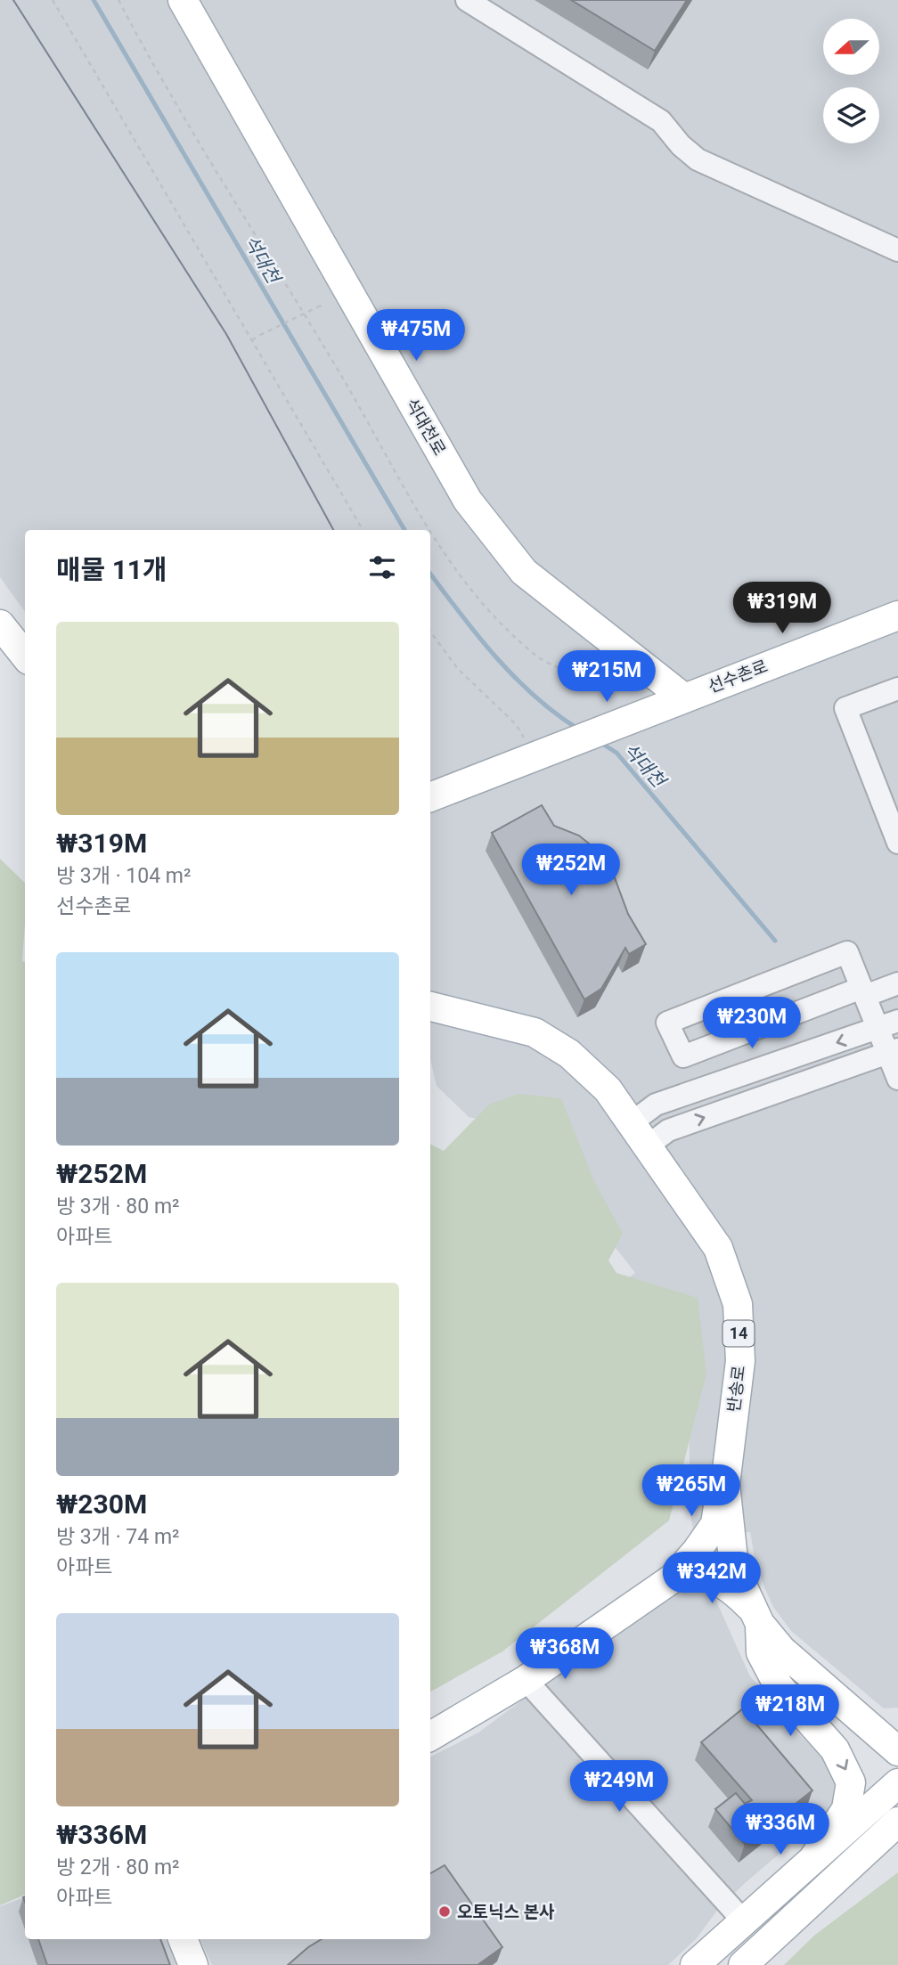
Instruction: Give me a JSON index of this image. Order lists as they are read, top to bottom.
{
  "streets": {
    "main road": [
      "석대천로",
      "선수촌로",
      "14",
      "반송로"
    ]
  },
  "crossings": [
    ["석대천로", "선수촌로"]
  ],
  "water": ["석대천"],
  "places": ["오토닉스 본사"],
  "north": "left",
  "page": {
    "price": [
      "₩475M",
      "₩319M",
      "₩215M",
      "₩252M",
      "₩230M",
      "₩265M",
      "₩342M",
      "₩368M",
      "₩218M",
      "₩249M",
      "₩336M"
    ],
    "heading": "매물 11개",
    "list": [
      {
        "name": "₩319M",
        "note": "방 3개 · 104 m² · 선수촌로"
      },
      {
        "name": "₩252M",
        "note": "방 3개 · 80 m² · 아파트"
      },
      {
        "name": "₩230M",
        "note": "방 3개 · 74 m² · 아파트"
      },
      {
        "name": "₩336M",
        "note": "방 2개 · 80 m² · 아파트"
      }
    ]
  }
}
